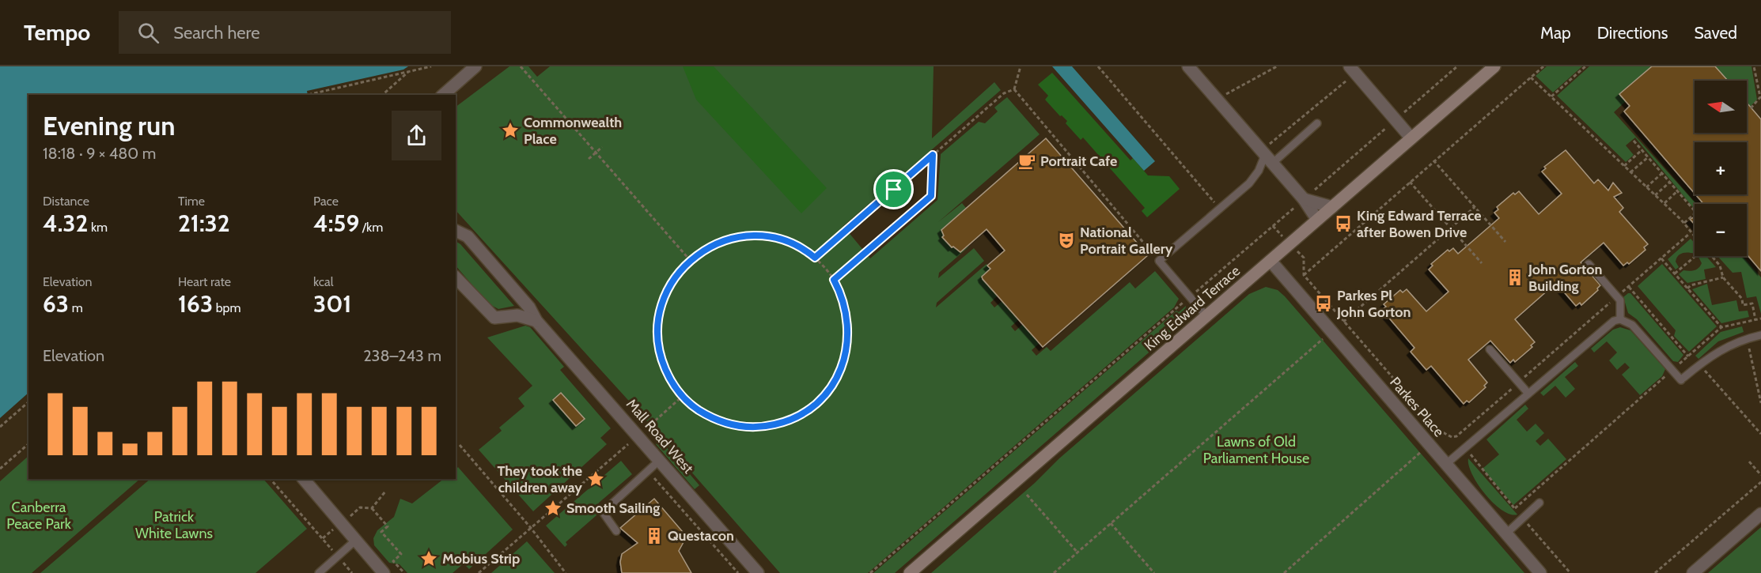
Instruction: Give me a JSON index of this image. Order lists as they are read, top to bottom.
{
  "streets": {
    "main road": ["King Edward Terrace"],
    "street": ["Parkes Place", "Mall Road West"]
  },
  "crossings": [
    ["King Edward Terrace", "Parkes Place"]
  ],
  "parks": ["Lawns of Old Parliament House", "Canberra Peace Park", "Patrick White Lawns"],
  "places": {
    "place": [
      "Commonwealth Place",
      "They took the children away",
      "Smooth Sailing",
      "Mobius Strip"
    ],
    "cafe": ["Portrait Cafe"],
    "bus stop": ["King Edward Terrace after Bowen Drive", "Parkes Pl John Gorton"],
    "theatre": ["National Portrait Gallery"],
    "building": ["John Gorton Building", "Questacon"]
  },
  "north": "left",
  "page": {
    "header": "Tempo",
    "search": "Search here",
    "nav": ["Map", "Directions", "Saved"],
    "map_buttons": ["+", "−"],
    "heading": ["Evening run", "18:18 · 9 × 480 m"],
    "stats": [
      ["Distance", "4.32 km"],
      ["Time", "21:32"],
      ["Pace", "4:59 /km"],
      ["Elevation", "63 m"],
      ["Heart rate", "163 bpm"],
      ["kcal", "301"]
    ],
    "chart": ["Elevation", "238–243 m"]
  }
}
